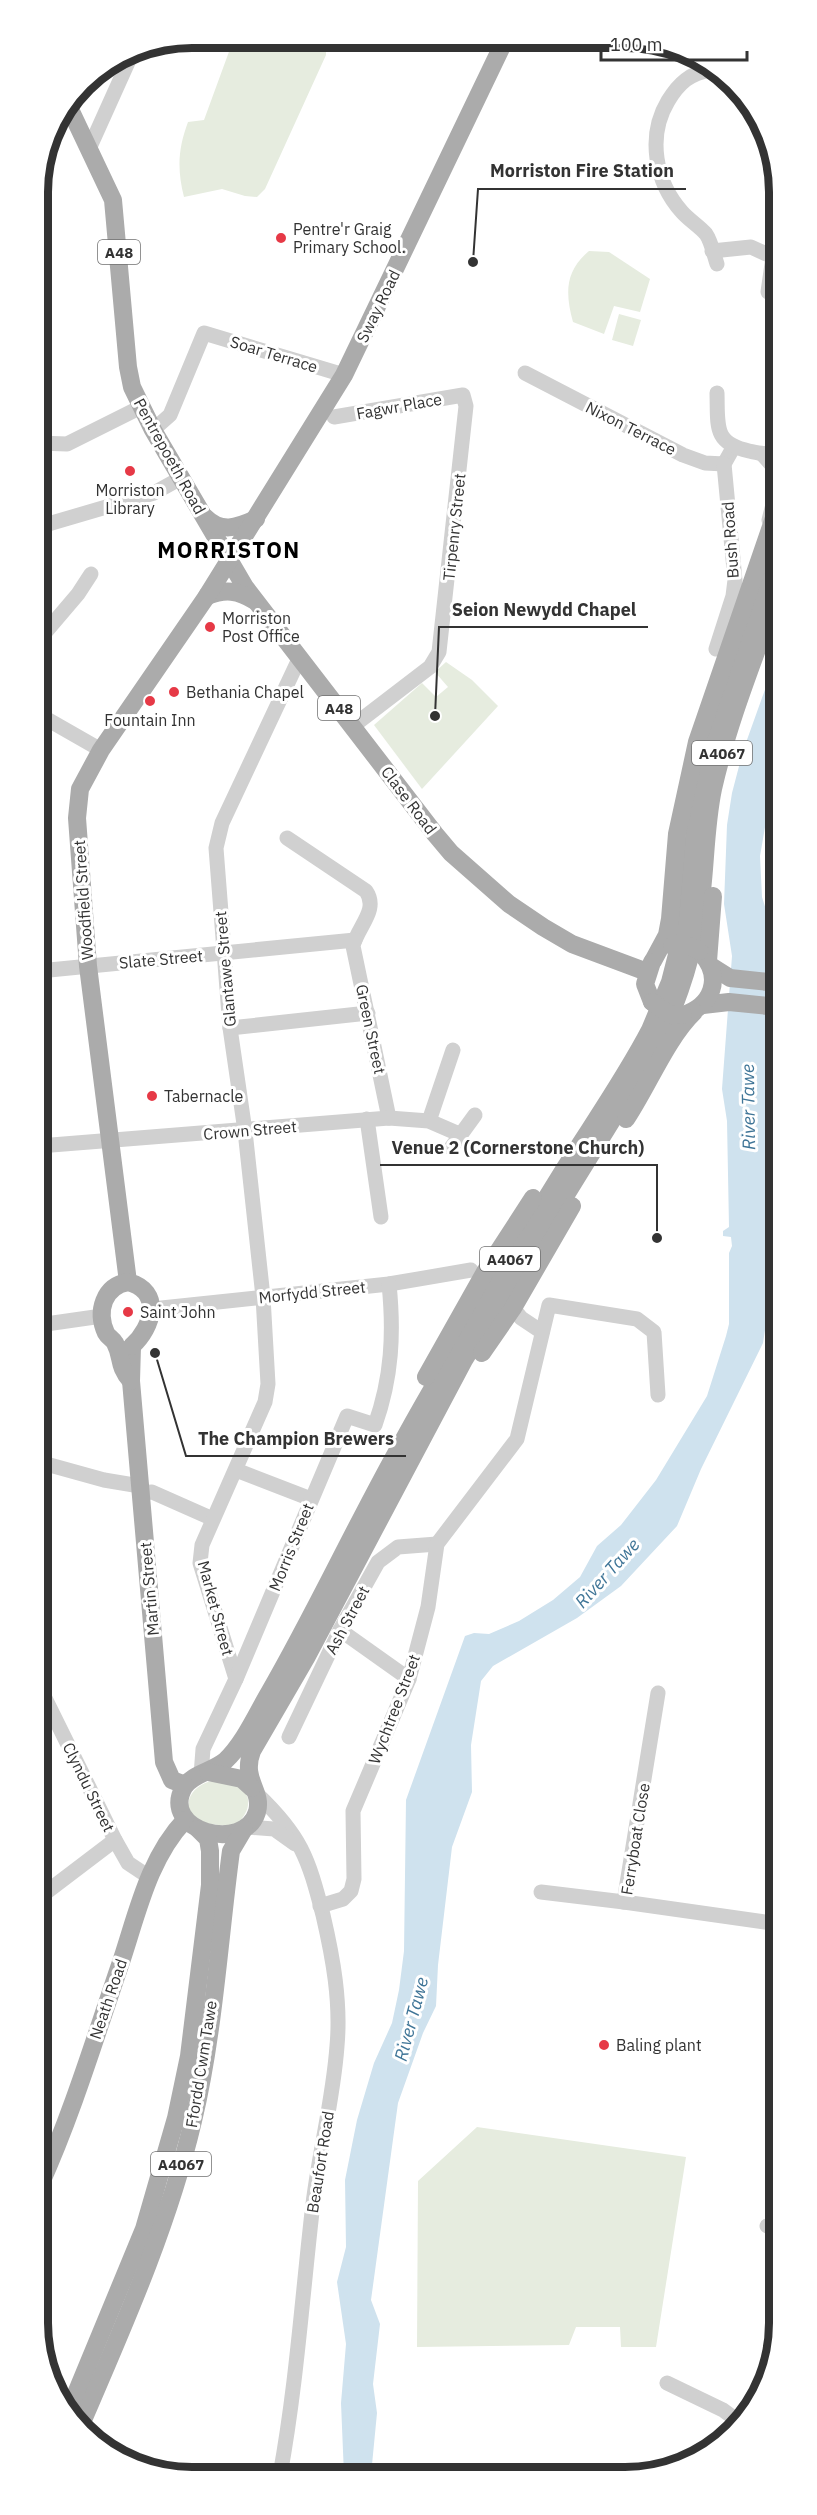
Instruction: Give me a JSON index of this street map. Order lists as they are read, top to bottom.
{
  "streets": {
    "main road": [
      "A48",
      "Sway Road",
      "Pentrepoeth Road",
      "A4067",
      "Clase Road",
      "Woodfield Street",
      "Martin Street",
      "Neath Road",
      "Ffordd Cwm Tawe"
    ],
    "street": [
      "Soar Terrace",
      "Fagwr Place",
      "Nixon Terrace",
      "Tirpenry Street",
      "Bush Road",
      "Slate Street",
      "Glantawe Street",
      "Green Street",
      "Crown Street",
      "Morfydd Street",
      "Morris Street",
      "Market Street",
      "Ash Street",
      "Wychtree Street",
      "Clyndu Street",
      "Ferryboat Close",
      "Beaufort Road"
    ]
  },
  "crossings": [
    ["Sway Road", "Soar Terrace"],
    ["Sway Road", "Pentrepoeth Road"],
    ["Sway Road", "Clase Road"],
    ["Sway Road", "Woodfield Street"],
    ["Soar Terrace", "Pentrepoeth Road"],
    ["Fagwr Place", "Tirpenry Street"],
    ["Nixon Terrace", "Bush Road"],
    ["Pentrepoeth Road", "Clase Road"],
    ["Pentrepoeth Road", "Woodfield Street"],
    ["Tirpenry Street", "Clase Road"],
    ["A4067", "Martin Street"],
    ["A4067", "Neath Road"],
    ["A4067", "Ffordd Cwm Tawe"],
    ["A4067", "Beaufort Road"],
    ["Clase Road", "Woodfield Street"],
    ["Clase Road", "Glantawe Street"],
    ["Woodfield Street", "Slate Street"],
    ["Woodfield Street", "Crown Street"],
    ["Woodfield Street", "Morfydd Street"],
    ["Woodfield Street", "Martin Street"],
    ["Slate Street", "Glantawe Street"],
    ["Slate Street", "Green Street"],
    ["Glantawe Street", "Crown Street"],
    ["Glantawe Street", "Morfydd Street"],
    ["Glantawe Street", "Market Street"],
    ["Green Street", "Crown Street"],
    ["Morfydd Street", "Morris Street"],
    ["Morfydd Street", "Martin Street"],
    ["Morfydd Street", "Market Street"],
    ["Morris Street", "Market Street"],
    ["Martin Street", "Neath Road"],
    ["Martin Street", "Ffordd Cwm Tawe"],
    ["Martin Street", "Beaufort Road"],
    ["Ash Street", "Wychtree Street"],
    ["Wychtree Street", "Beaufort Road"],
    ["Clyndu Street", "Neath Road"],
    ["Neath Road", "Ffordd Cwm Tawe"],
    ["Neath Road", "Beaufort Road"],
    ["Ffordd Cwm Tawe", "Beaufort Road"]
  ],
  "districts": ["MORRISTON"],
  "water": ["River Tawe"],
  "places": [
    "Pentre'r Graig Primary School.",
    "Morriston Fire Station",
    "Morriston Library",
    "Morriston Post Office",
    "Bethania Chapel",
    "Fountain Inn",
    "Seion Newydd Chapel",
    "Tabernacle",
    "Venue 2 (Cornerstone Church)",
    "Saint John",
    "The Champion Brewers",
    "Baling plant"
  ],
  "scale_bar": "100 m"
}
